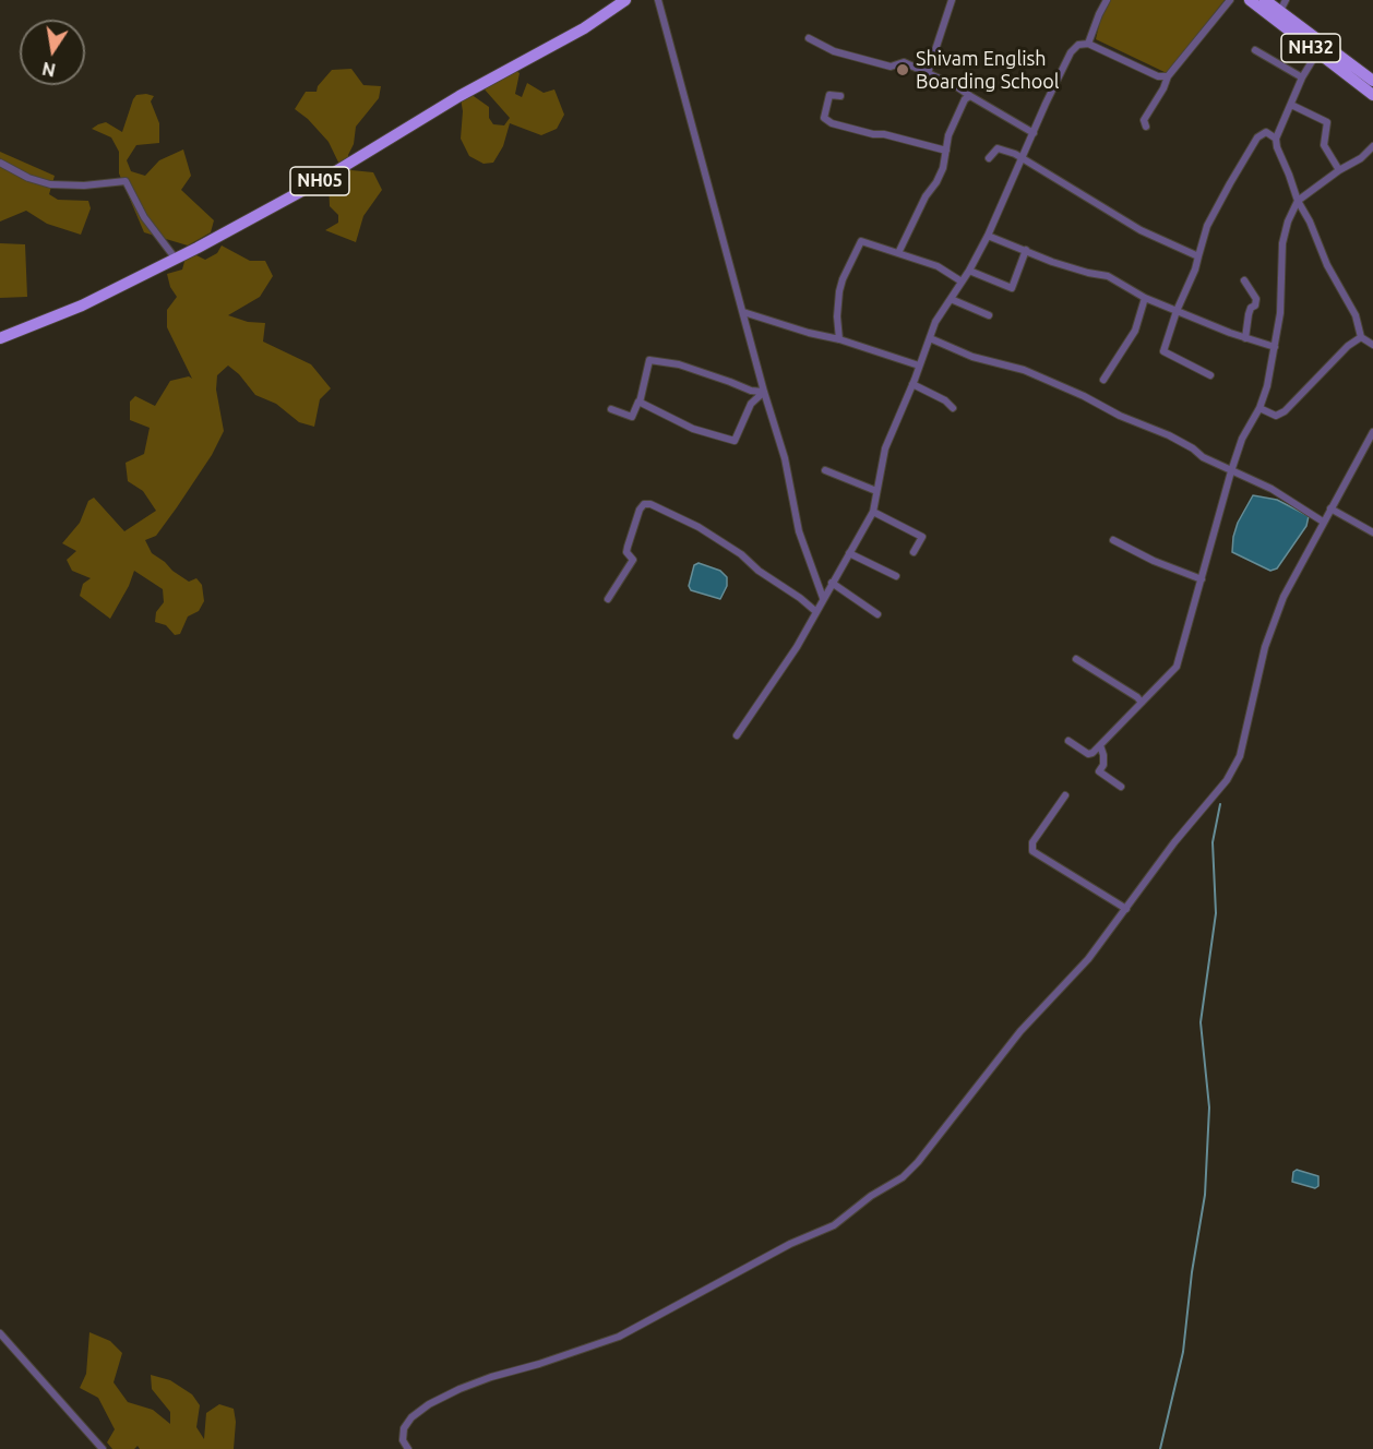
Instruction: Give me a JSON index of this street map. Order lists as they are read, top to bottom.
{
  "streets": {
    "main road": ["NH32", "NH05"]
  },
  "places": ["Shivam English Boarding School"],
  "north": "bottom"
}
